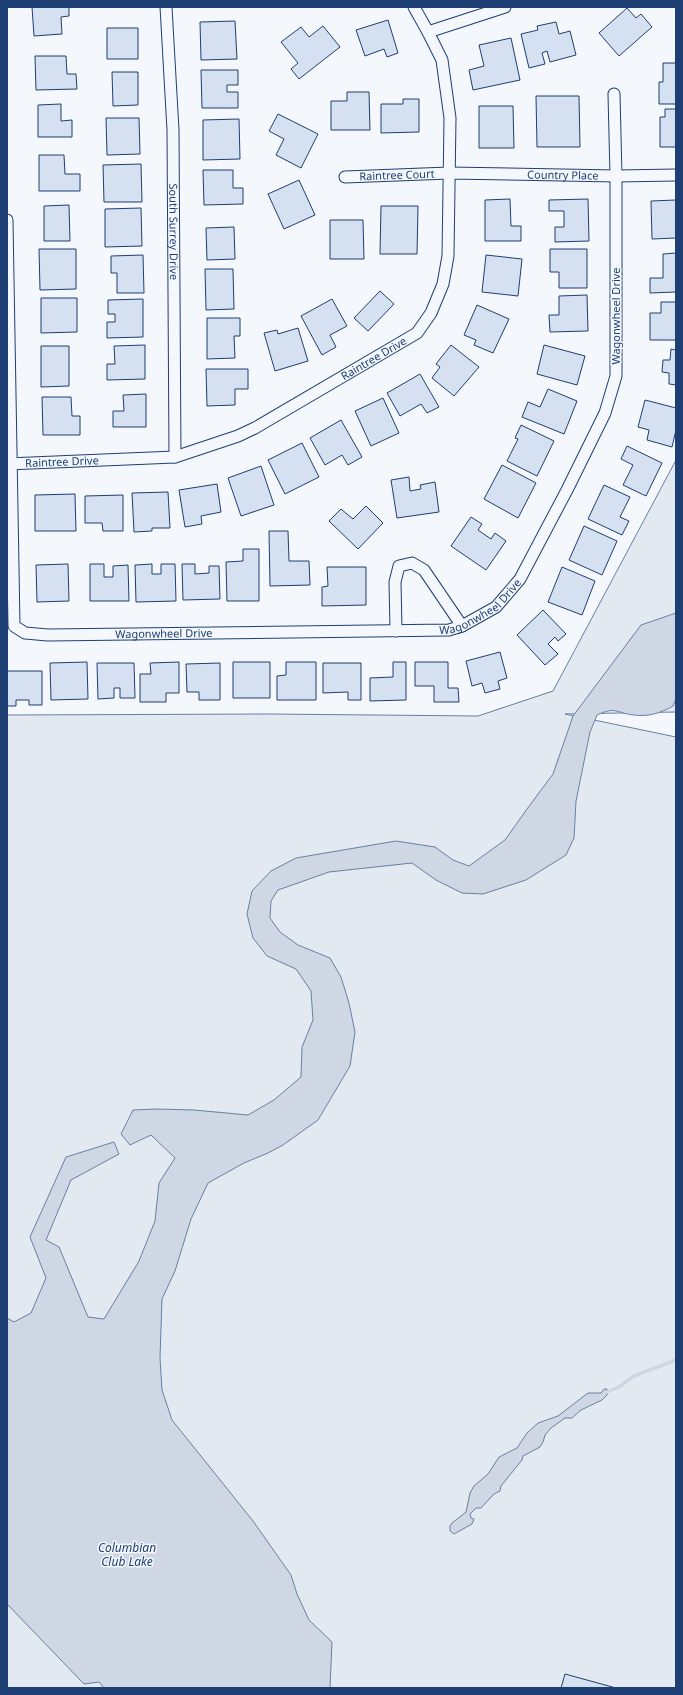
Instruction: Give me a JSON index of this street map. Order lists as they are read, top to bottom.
{
  "streets": {
    "street": [
      "Raintree Court",
      "Country Place",
      "South Surrey Drive",
      "Wagonwheel Drive",
      "Raintree Drive"
    ]
  },
  "crossings": [
    ["Raintree Court", "Country Place"],
    ["Raintree Court", "Raintree Drive"],
    ["Country Place", "Wagonwheel Drive"],
    ["Country Place", "Raintree Drive"],
    ["South Surrey Drive", "Raintree Drive"],
    ["Wagonwheel Drive", "Raintree Drive"]
  ],
  "water": ["Columbian Club Lake"]
}
